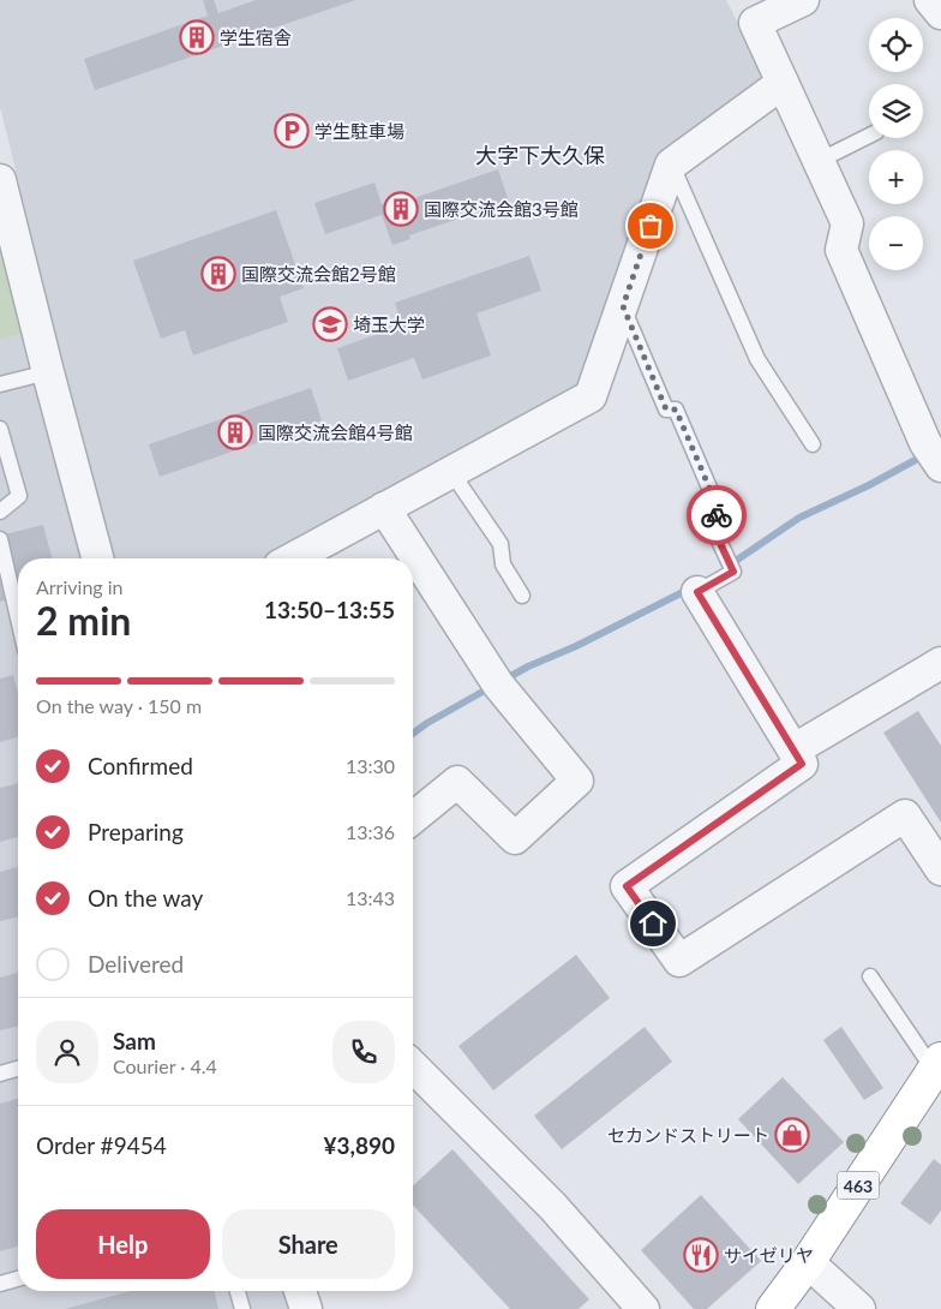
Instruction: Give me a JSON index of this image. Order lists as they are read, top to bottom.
{
  "streets": {
    "highway": ["463"]
  },
  "districts": ["大字下大久保"],
  "places": {
    "building": [
      "学生宿舎",
      "国際交流会館3号館",
      "国際交流会館2号館",
      "国際交流会館4号館"
    ],
    "parking": ["学生駐車場"],
    "school or university": ["埼玉大学"],
    "shop": ["セカンドストリート"],
    "restaurant": ["サイゼリヤ"]
  },
  "page": {
    "map_buttons": ["+", "−"],
    "heading": ["2 min", "Arriving in", "13:50–13:55"],
    "panel": [
      "Sam",
      "Courier · 4.4",
      "Order #9454",
      "¥3,890"
    ],
    "bar": "On the way · 150 m",
    "list": [
      ["Confirmed", "13:30"],
      ["Preparing", "13:36"],
      ["On the way", "13:43"],
      "Delivered"
    ],
    "buttons": ["Help", "Share"]
  }
}
